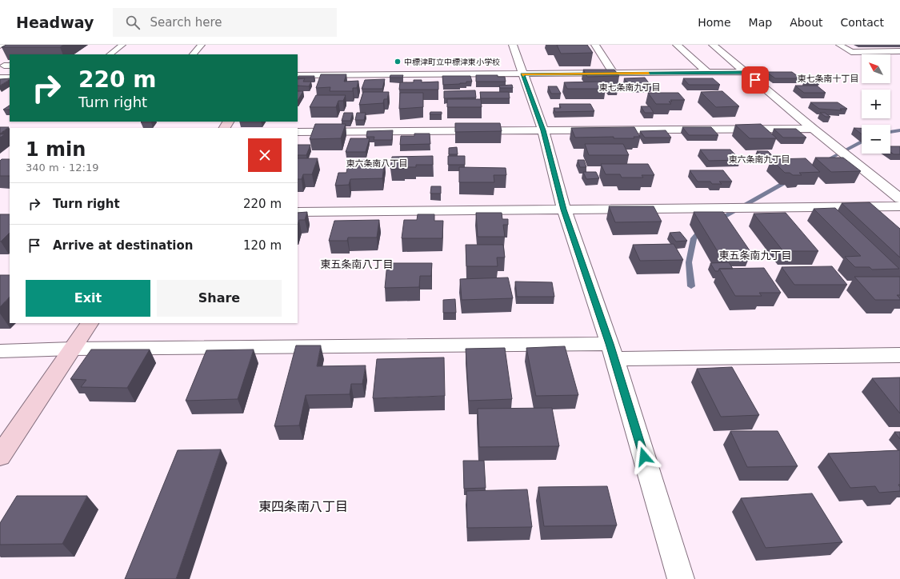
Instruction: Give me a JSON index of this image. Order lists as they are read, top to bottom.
{
  "districts": [
    "東七条南十丁目",
    "東七条南九丁目",
    "東六条南九丁目",
    "東六条南八丁目",
    "東五条南九丁目",
    "東五条南八丁目",
    "東四条南八丁目"
  ],
  "places": ["中標津町立中標津東小学校"],
  "north": "top left",
  "page": {
    "header": "Headway",
    "search": "Search here",
    "nav": [
      "Home",
      "Map",
      "About",
      "Contact"
    ],
    "map_buttons": ["+", "−"],
    "turn": ["220 m", "Turn right"],
    "heading": ["1 min", "340 m · 12:19"],
    "list": [
      {
        "name": "Turn right",
        "value": "220 m"
      },
      {
        "name": "Arrive at destination",
        "value": "120 m"
      }
    ],
    "buttons": ["Exit", "Share"]
  }
}
